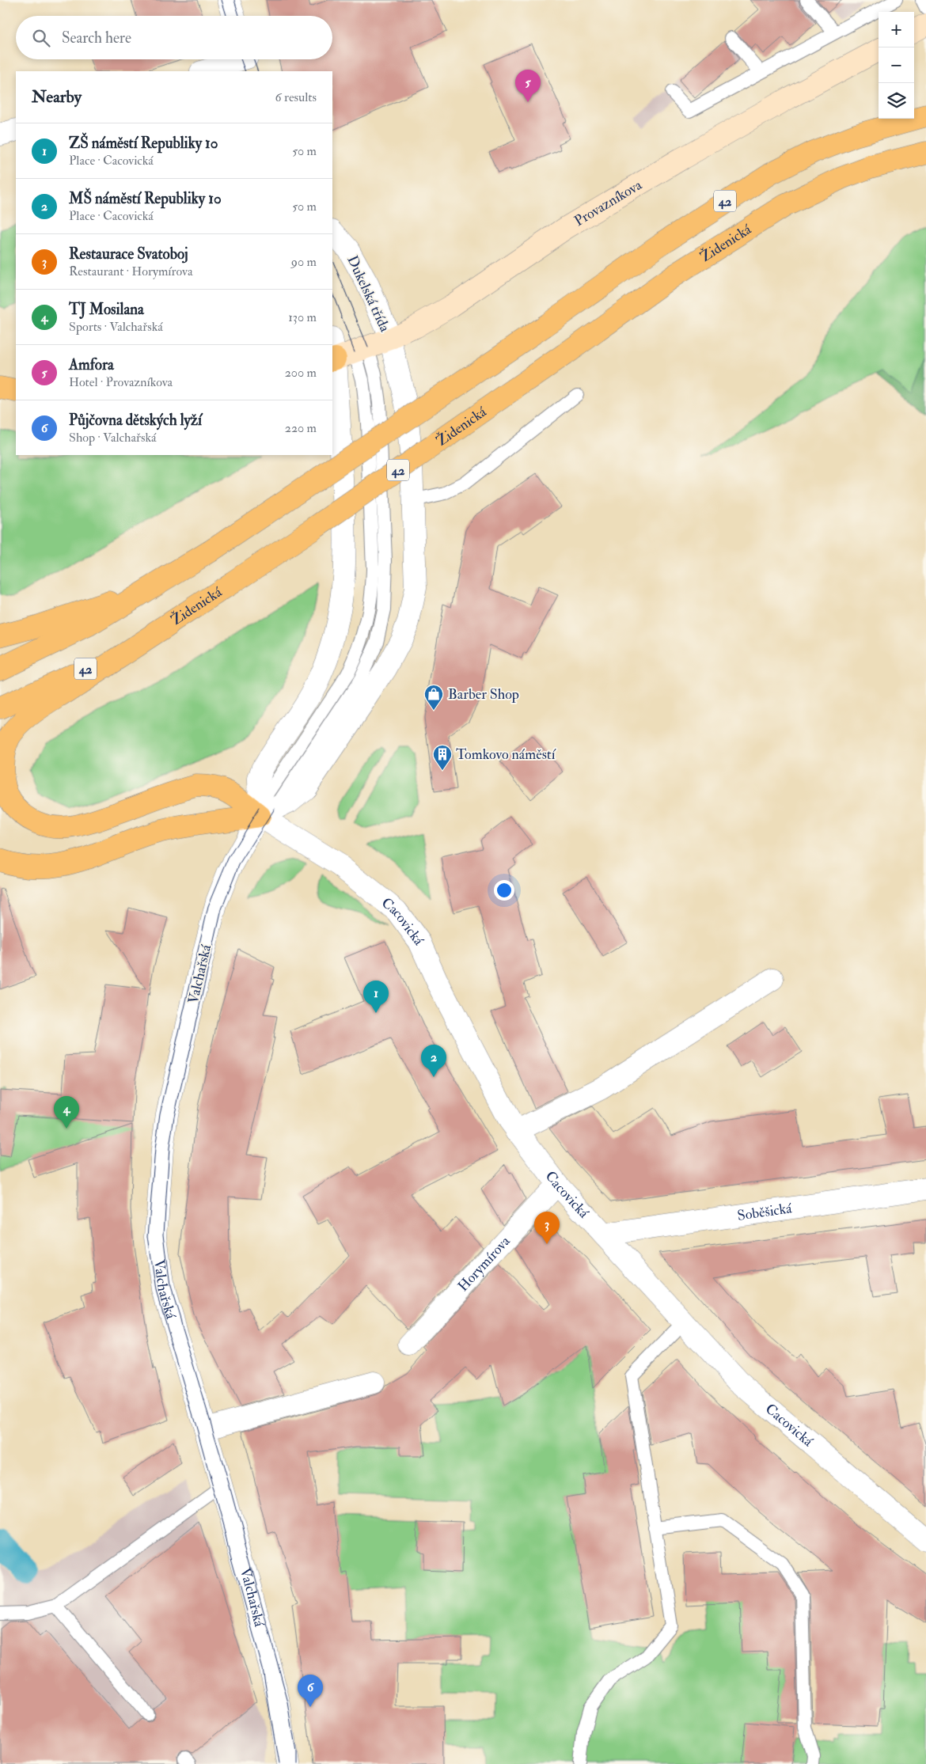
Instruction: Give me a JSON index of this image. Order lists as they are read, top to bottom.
{
  "streets": {
    "highway": ["42", "Židenická"],
    "main road": ["Provazníkova"],
    "street": [
      "Dukelská třída",
      "Cacovická",
      "Valchařská",
      "Soběšická",
      "Horymírova"
    ]
  },
  "crossings": [
    ["Provazníkova", "Dukelská třída"],
    ["Cacovická", "Valchařská"],
    ["Cacovická", "Soběšická"],
    ["Cacovická", "Horymírova"]
  ],
  "places": {
    "shop": ["Barber Shop"],
    "building": ["Tomkovo náměstí"]
  },
  "page": {
    "map_buttons": ["+", "−"],
    "search": "Search here",
    "pins": [
      "5",
      "1",
      "2",
      "4",
      "3",
      "6"
    ],
    "heading": ["Nearby", "6 results"],
    "list": [
      {
        "mark": "1",
        "name": "ZŠ náměstí Republiky 10",
        "note": "Place · Cacovická",
        "value": "50 m"
      },
      {
        "mark": "2",
        "name": "MŠ náměstí Republiky 10",
        "note": "Place · Cacovická",
        "value": "50 m"
      },
      {
        "mark": "3",
        "name": "Restaurace Svatoboj",
        "note": "Restaurant · Horymírova",
        "value": "90 m"
      },
      {
        "mark": "4",
        "name": "TJ Mosilana",
        "note": "Sports · Valchařská",
        "value": "130 m"
      },
      {
        "mark": "5",
        "name": "Amfora",
        "note": "Hotel · Provazníkova",
        "value": "200 m"
      },
      {
        "mark": "6",
        "name": "Půjčovna dětských lyží",
        "note": "Shop · Valchařská",
        "value": "220 m"
      }
    ]
  }
}
